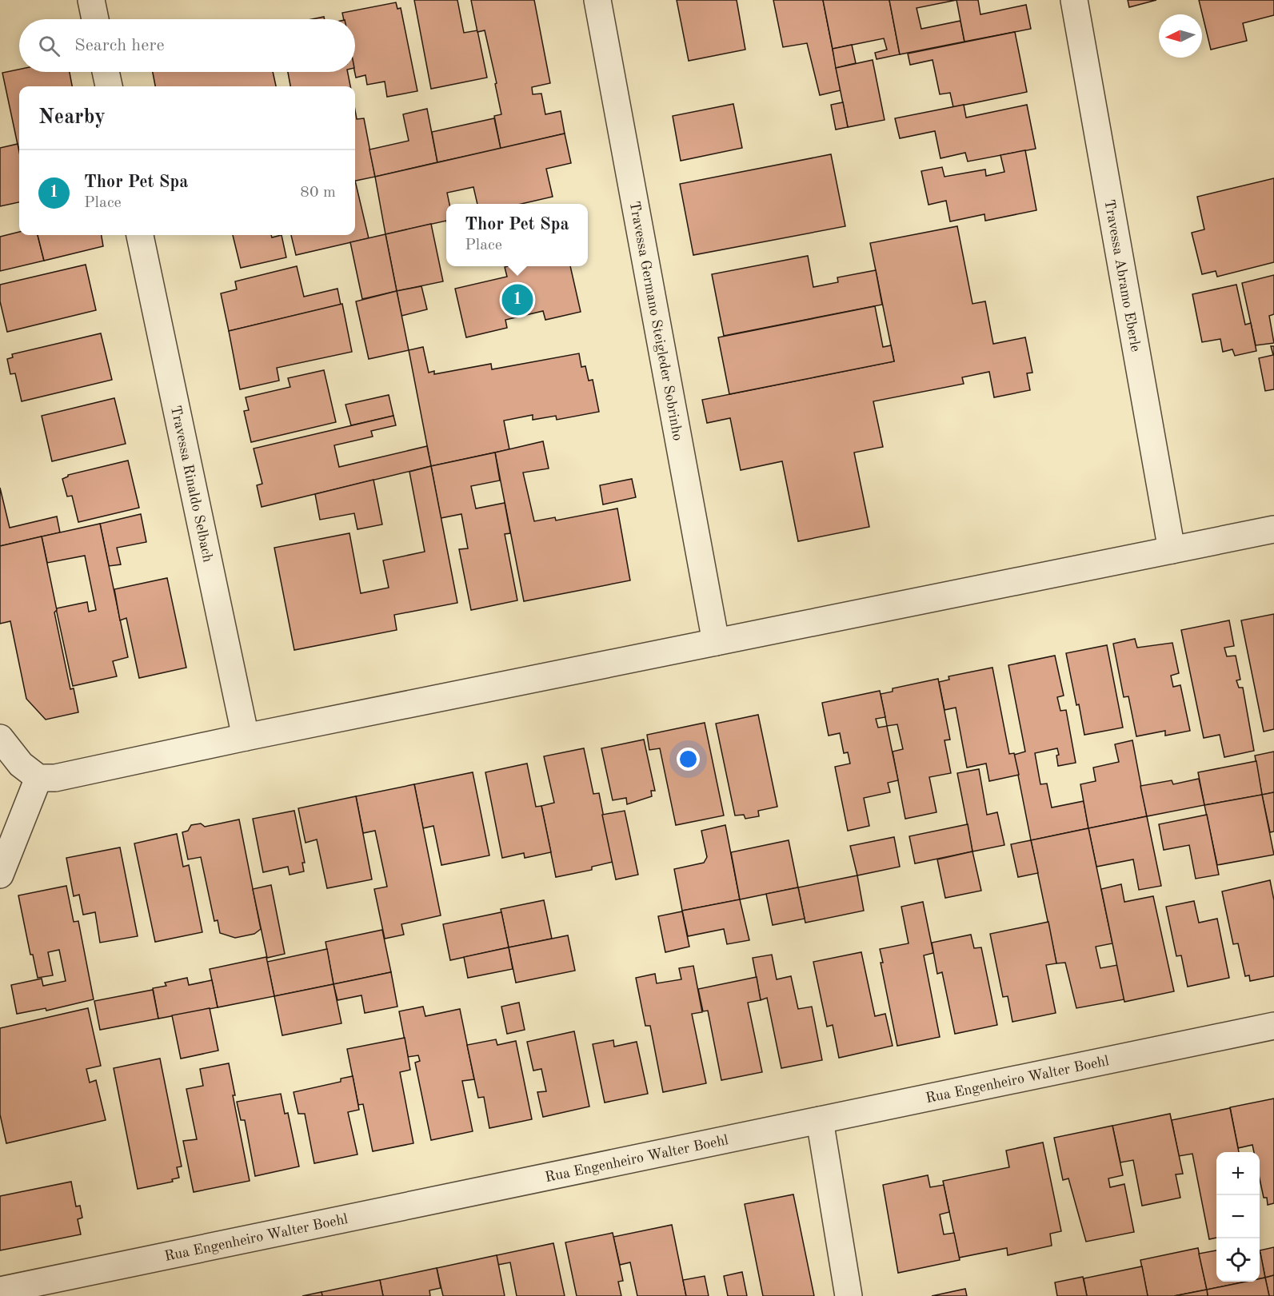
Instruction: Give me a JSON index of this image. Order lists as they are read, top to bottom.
{
  "streets": {
    "street": [
      "Travessa Abramo Eberle",
      "Travessa Germano Steigleder Sobrinho",
      "Travessa Rinaldo Selbach",
      "Rua Engenheiro Walter Boehl"
    ]
  },
  "north": "left",
  "page": {
    "search": "Search here",
    "heading": "Nearby",
    "list": [
      {
        "mark": "1",
        "name": "Thor Pet Spa",
        "note": "Place",
        "value": "80 m"
      }
    ],
    "popup": ["Thor Pet Spa", "Place"],
    "pins": "1",
    "map_buttons": ["+", "−"]
  }
}
